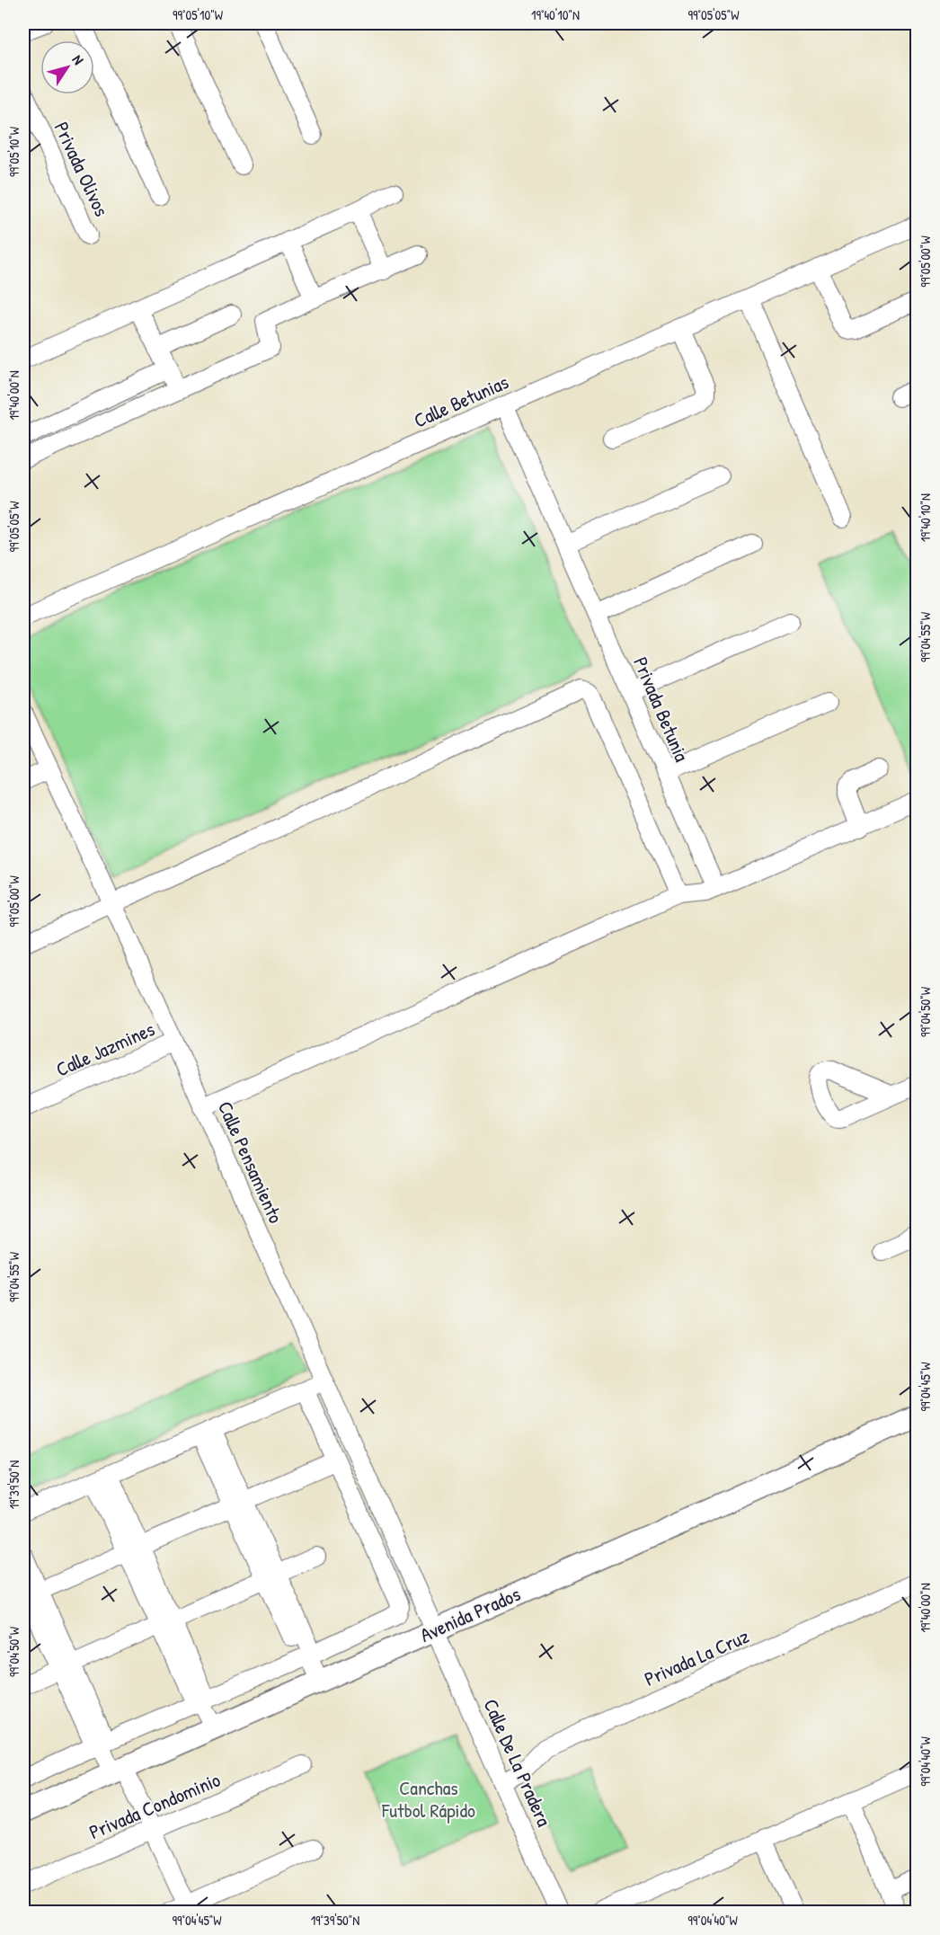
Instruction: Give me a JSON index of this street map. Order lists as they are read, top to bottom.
{
  "streets": {
    "main road": ["Avenida Prados"],
    "street": [
      "Privada Olivos",
      "Calle Betunias",
      "Privada Betunia",
      "Calle Jazmines",
      "Calle Pensamiento",
      "Privada La Cruz",
      "Calle De La Pradera",
      "Privada Condominio"
    ]
  },
  "crossings": [
    ["Calle Betunias", "Privada Betunia"],
    ["Calle Jazmines", "Calle Pensamiento"],
    ["Calle Pensamiento", "Avenida Prados"],
    ["Calle Pensamiento", "Calle De La Pradera"],
    ["Avenida Prados", "Calle De La Pradera"],
    ["Privada La Cruz", "Calle De La Pradera"]
  ],
  "parks": ["Canchas Futbol Rápido"],
  "north": "top right",
  "coordinates": [
    "99°05'10\"W",
    "19°40'10\"N",
    "99°05'05\"W",
    "99°05'00\"W",
    "19°40'00\"N",
    "99°04'55\"W",
    "99°04'50\"W",
    "99°04'45\"W",
    "19°39'50\"N",
    "99°04'40\"W"
  ]
}
